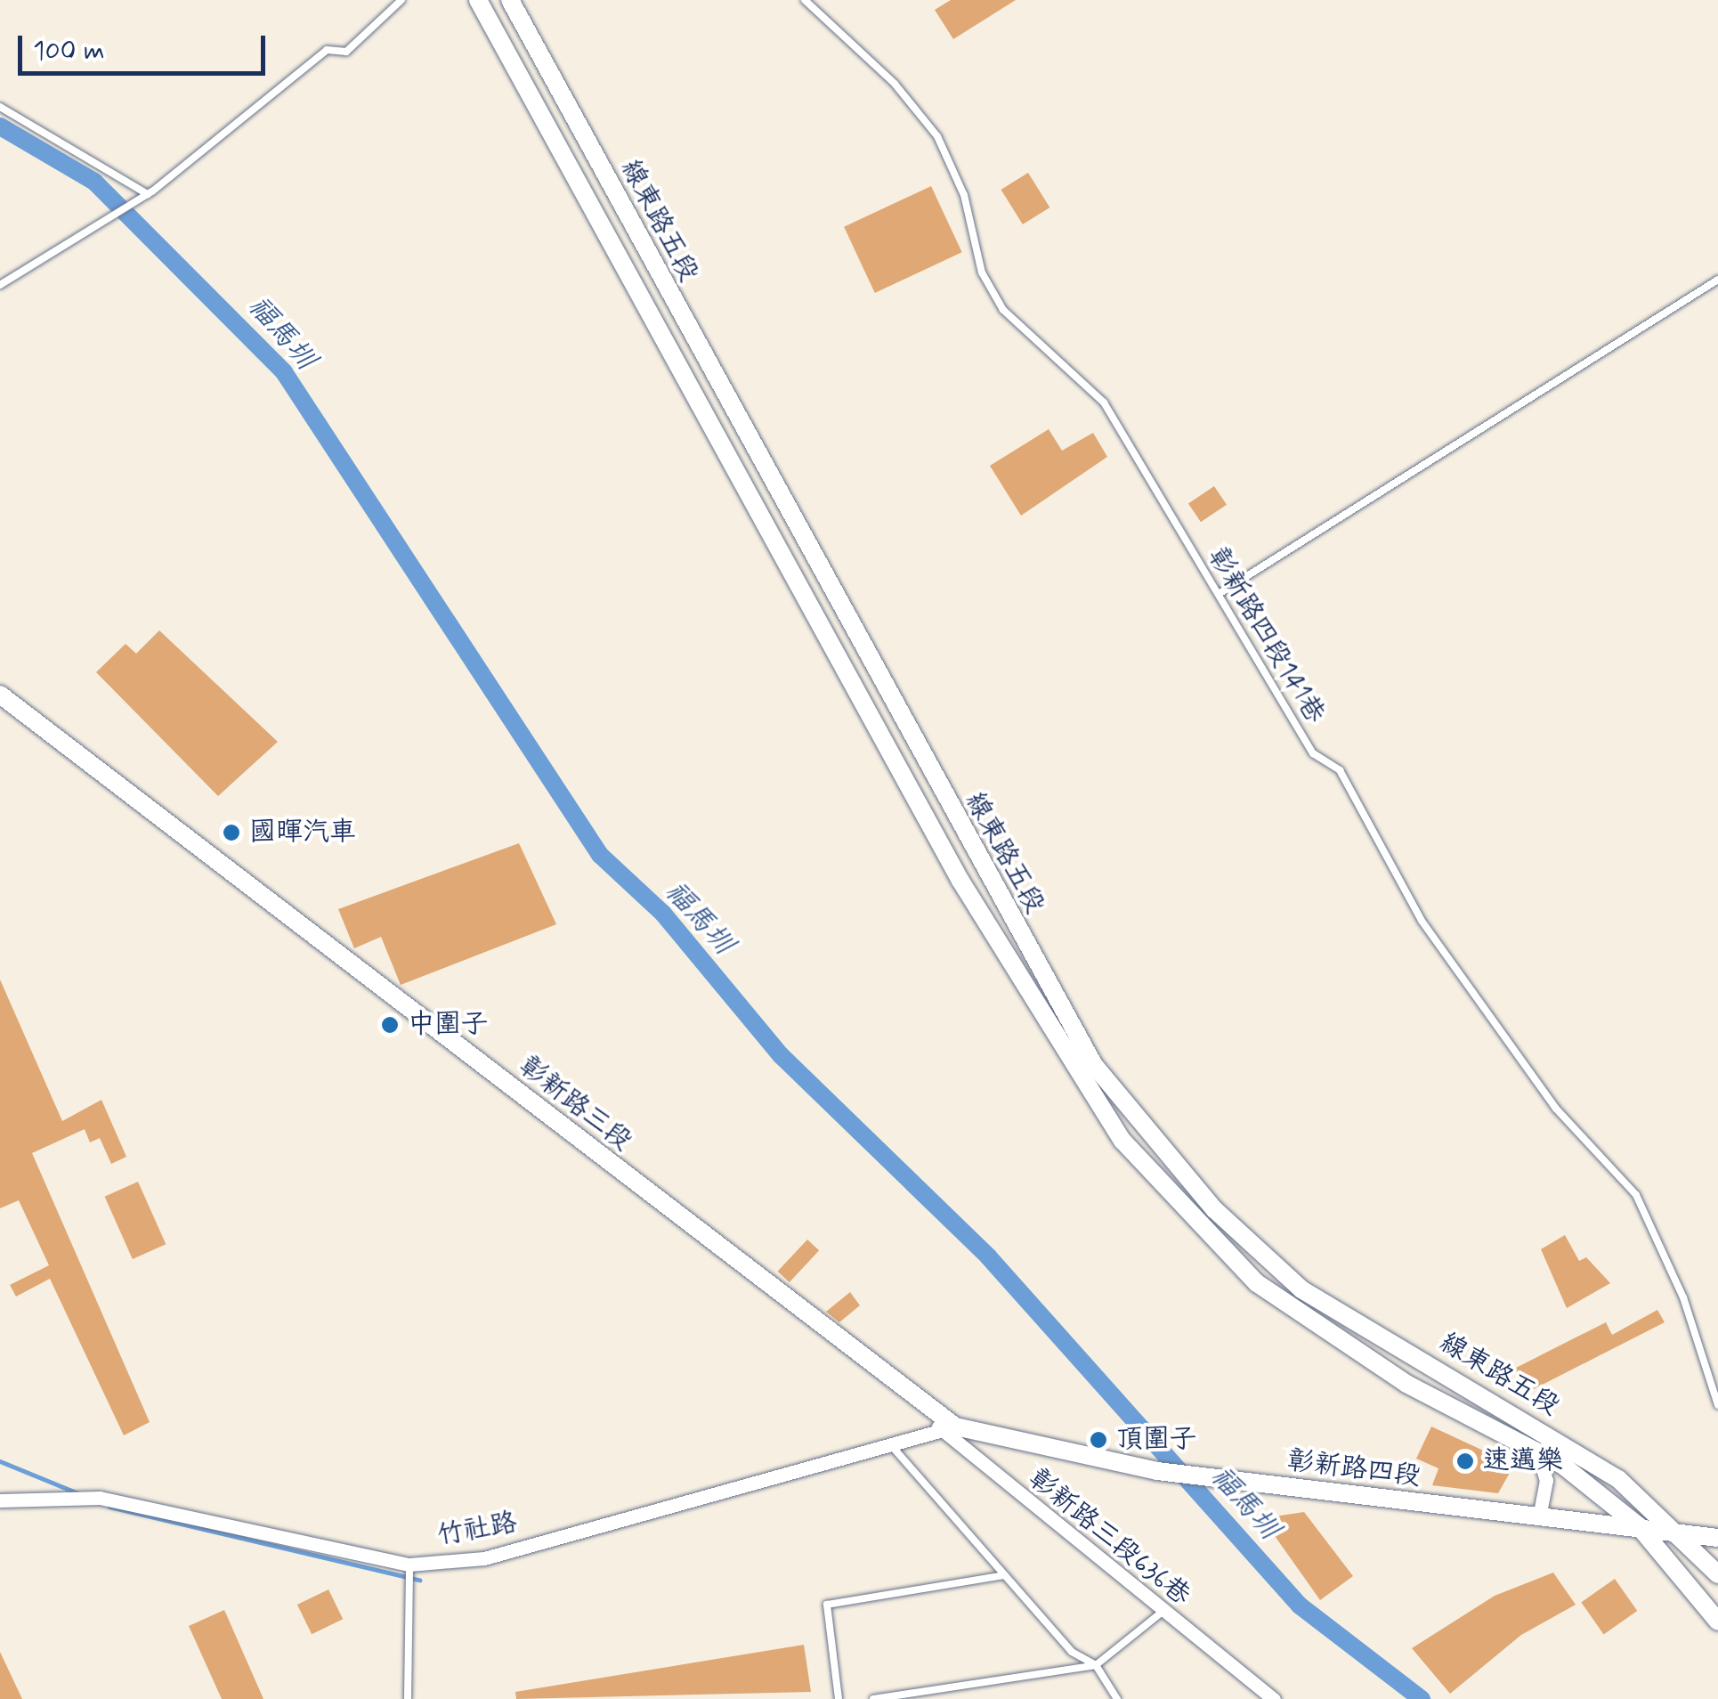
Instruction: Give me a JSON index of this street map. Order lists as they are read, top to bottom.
{
  "streets": {
    "main road": ["線東路五段", "彰新路三段", "彰新路四段"],
    "street": ["竹社路", "彰新路三段636巷"],
    "lane": ["彰新路四段141巷"]
  },
  "crossings": [
    ["線東路五段", "彰新路四段"],
    ["彰新路三段", "彰新路四段"],
    ["彰新路三段", "竹社路"],
    ["彰新路三段", "彰新路三段636巷"],
    ["竹社路", "彰新路三段636巷"]
  ],
  "water": ["福馬圳"],
  "places": [
    "國暉汽車",
    "中圍子",
    "頂圍子",
    "速邁樂"
  ],
  "scale_bar": "100 m"
}
